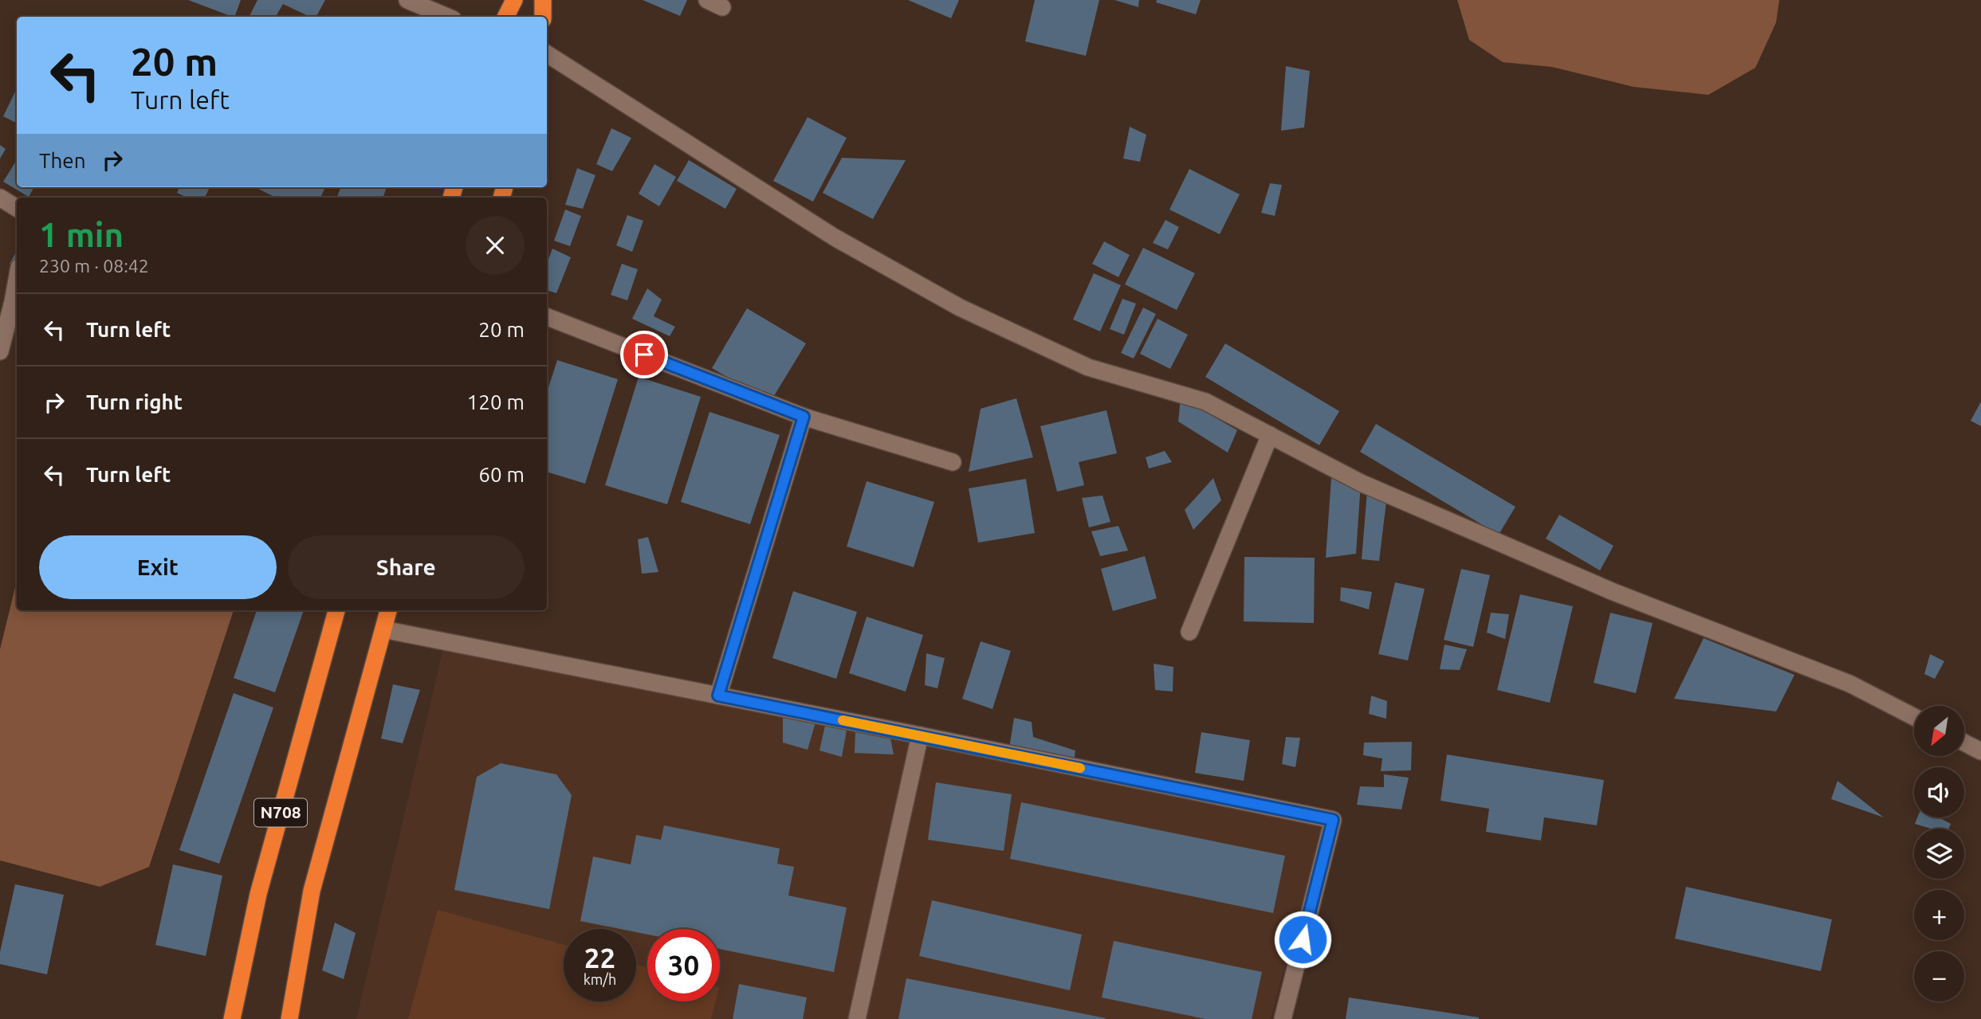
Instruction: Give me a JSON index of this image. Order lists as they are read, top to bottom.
{
  "streets": {
    "highway": ["N708"]
  },
  "north": "bottom left",
  "page": {
    "turn": ["20 m", "Turn left"],
    "then": "Then",
    "heading": ["1 min", "230 m · 08:42"],
    "list": [
      {
        "name": "Turn left",
        "value": "20 m"
      },
      {
        "name": "Turn right",
        "value": "120 m"
      },
      {
        "name": "Turn left",
        "value": "60 m"
      }
    ],
    "buttons": ["Exit", "Share"],
    "map_buttons": ["+", "−"],
    "speed": "22 km/h",
    "limit": "30"
  }
}
